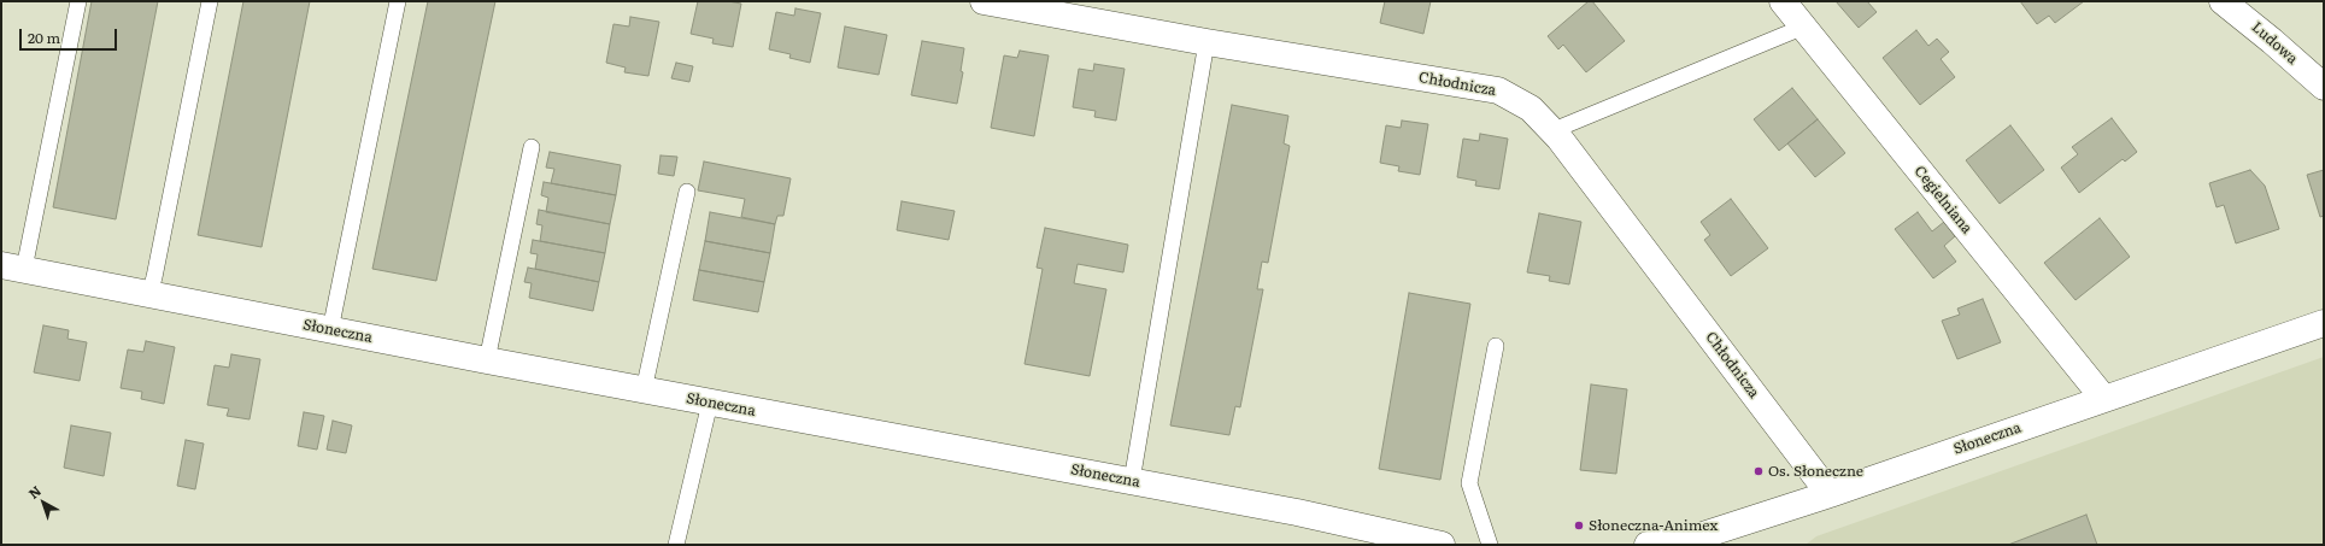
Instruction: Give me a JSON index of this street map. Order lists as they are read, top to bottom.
{
  "streets": {
    "street": [
      "Ludowa",
      "Chłodnicza",
      "Cegielniana",
      "Słoneczna"
    ]
  },
  "crossings": [
    ["Chłodnicza", "Słoneczna"],
    ["Cegielniana", "Słoneczna"]
  ],
  "places": ["Os. Słoneczne", "Słoneczna-Animex"],
  "scale_bar": "20 m",
  "north": "top left"
}
